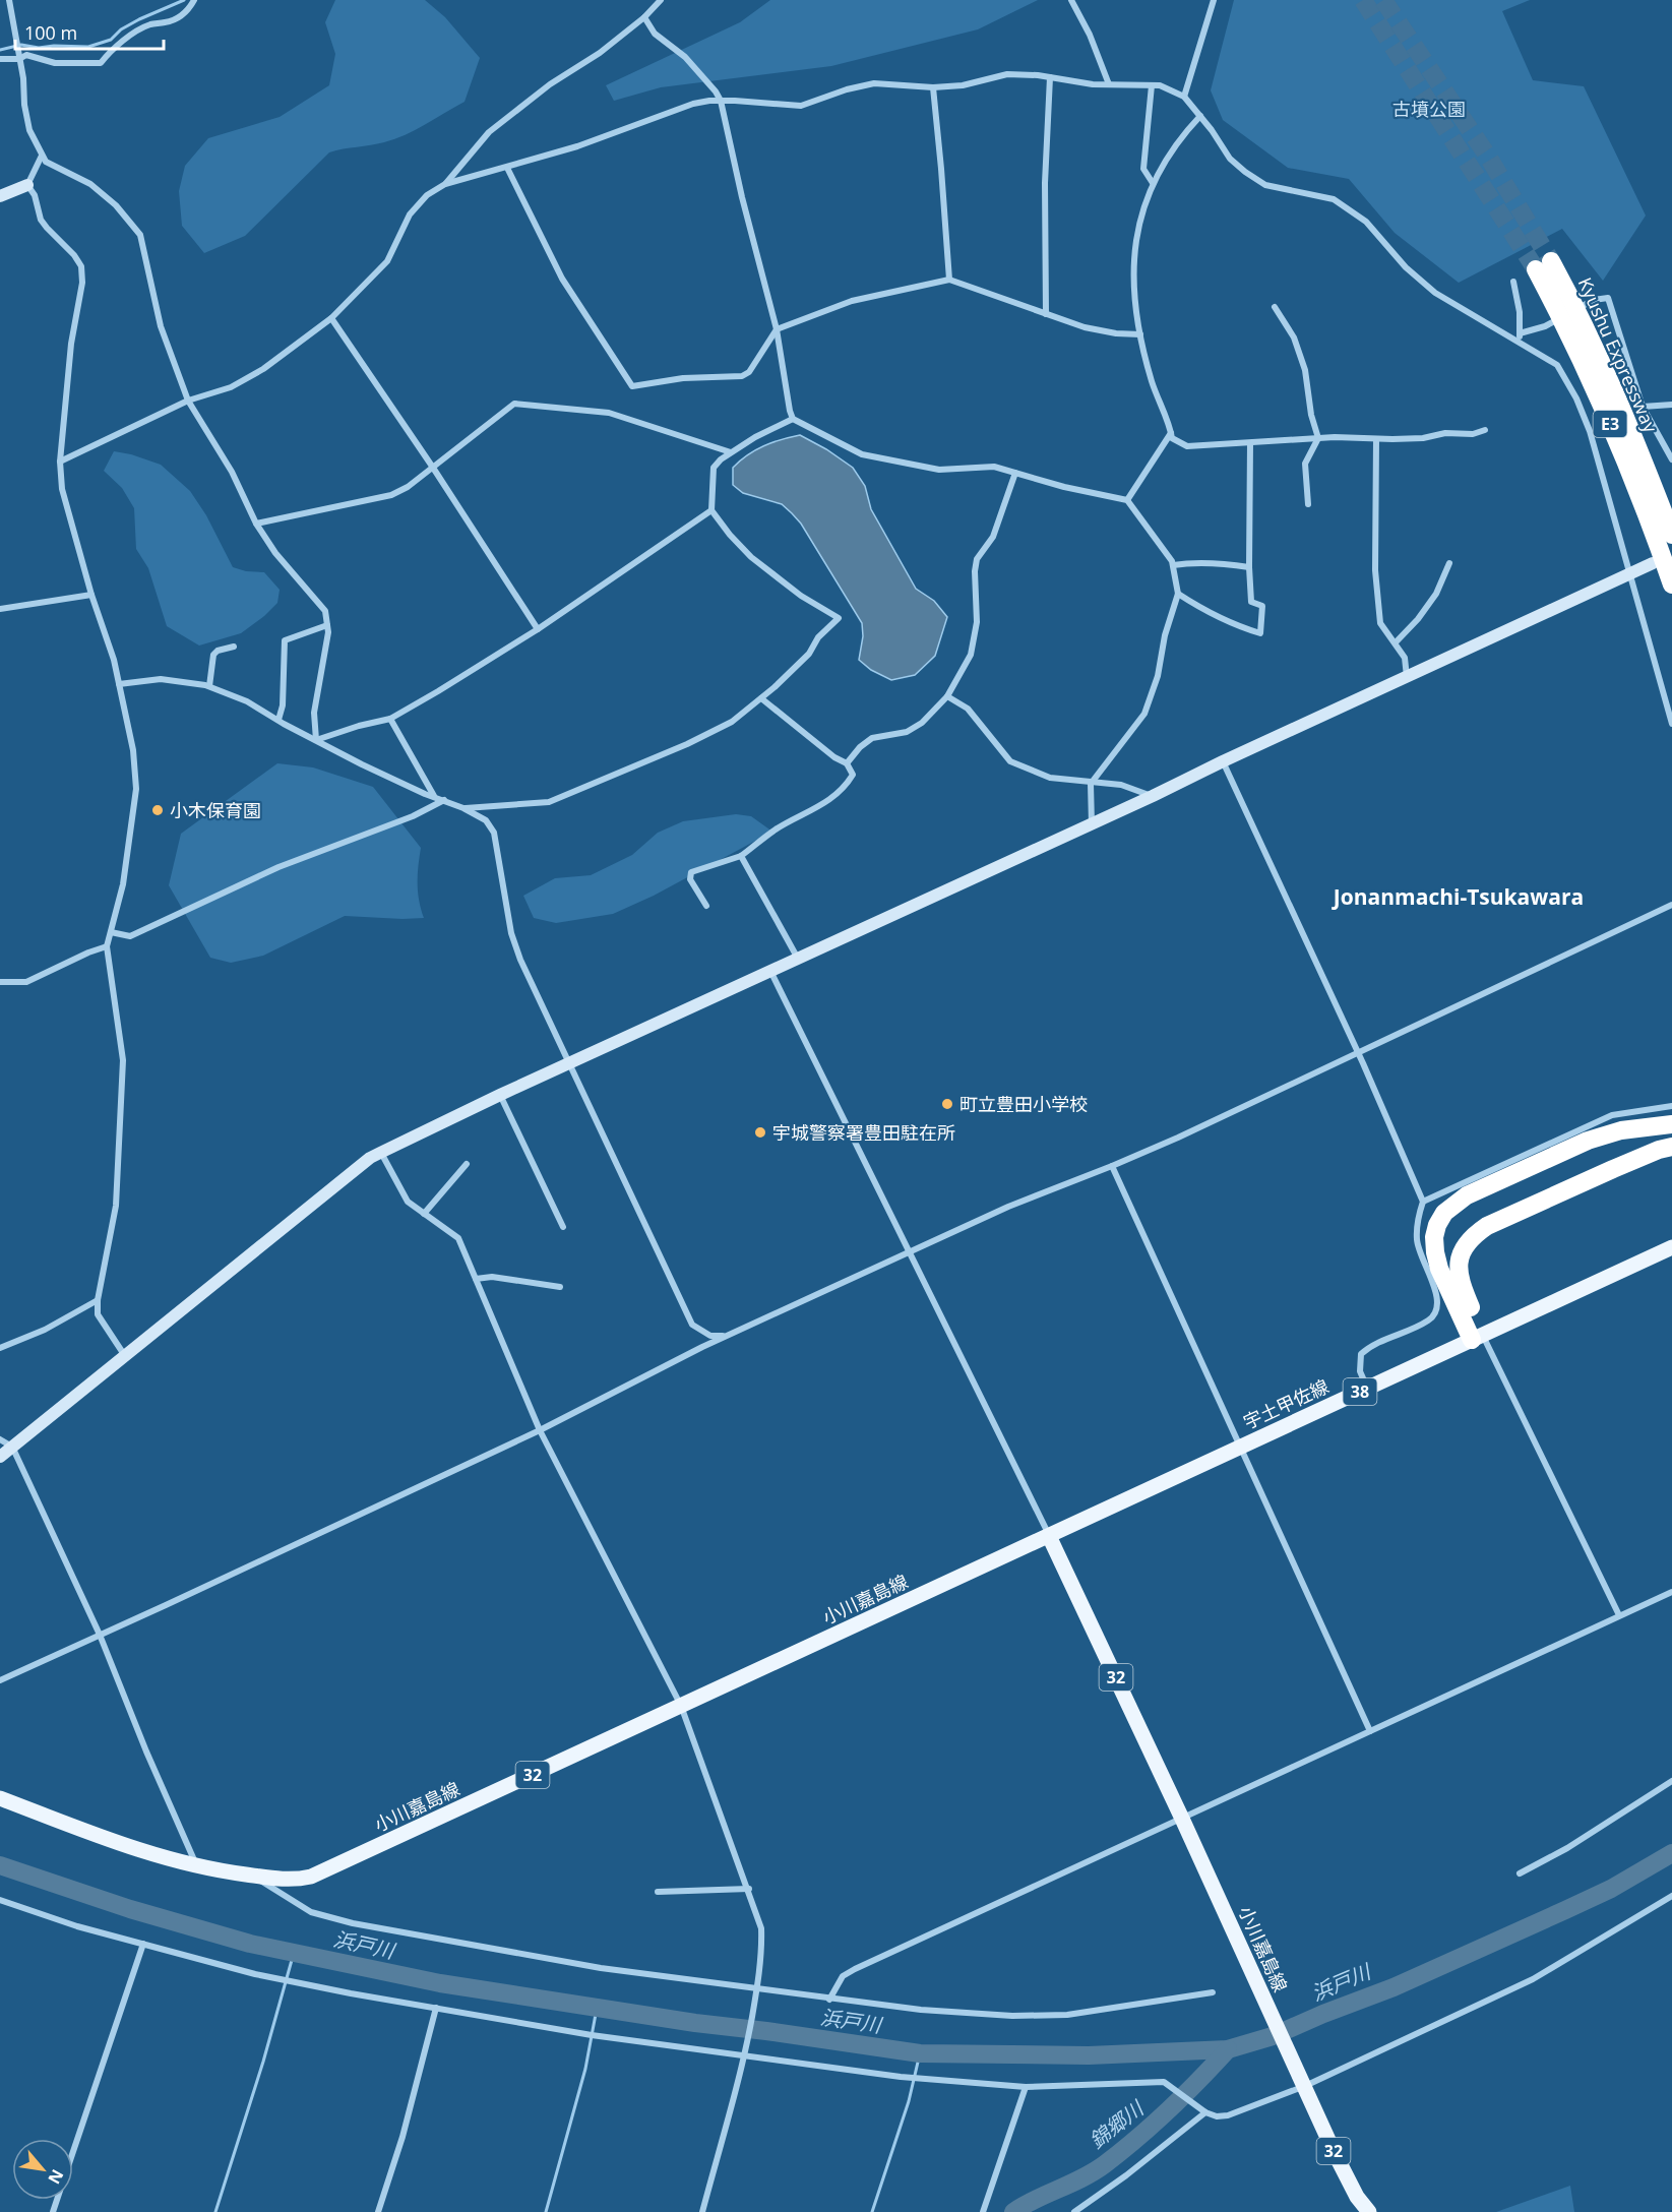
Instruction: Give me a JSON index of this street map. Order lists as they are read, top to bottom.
{
  "streets": {
    "highway": ["Kyushu Expressway", "E3"],
    "main road": [
      "38",
      "宇土甲佐線",
      "小川嘉島線",
      "32"
    ]
  },
  "crossings": [
    ["宇土甲佐線", "小川嘉島線"]
  ],
  "districts": ["Jonanmachi-Tsukawara"],
  "water": ["浜戸川", "錦郷川"],
  "parks": ["古墳公園"],
  "places": ["小木保育園", "町立豊田小学校", "宇城警察署豊田駐在所"],
  "scale_bar": "100 m",
  "north": "bottom right"
}
